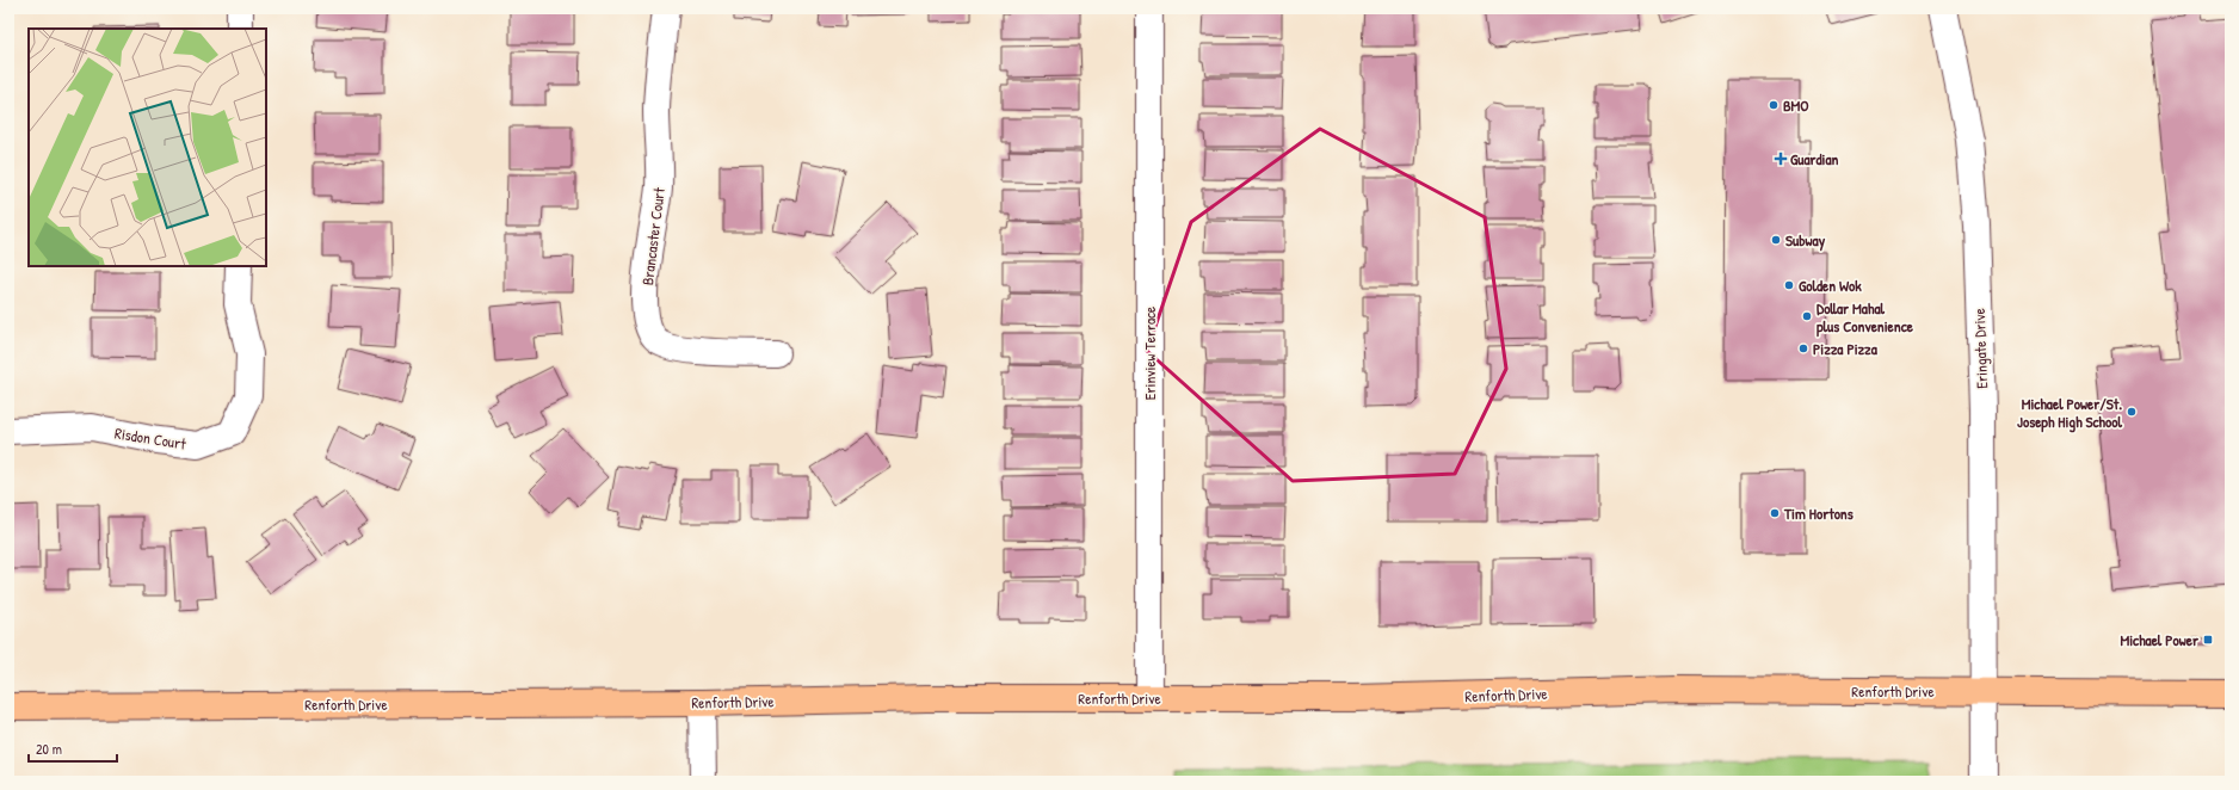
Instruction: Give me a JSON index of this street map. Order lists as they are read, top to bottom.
{
  "streets": {
    "main road": ["Renforth Drive"],
    "street": [
      "Brancaster Court",
      "Eringate Drive",
      "Erinview Terrace",
      "Risdon Court"
    ]
  },
  "crossings": [
    ["Eringate Drive", "Renforth Drive"],
    ["Erinview Terrace", "Renforth Drive"]
  ],
  "places": {
    "other": [
      "BMO",
      "Subway",
      "Golden Wok",
      "Dollar Mahal plus Convenience",
      "Pizza Pizza",
      "Michael Power/St. Joseph High School",
      "Tim Hortons"
    ],
    "health": ["Guardian"],
    "transit": ["Michael Power"]
  },
  "scale_bar": "20 m"
}
